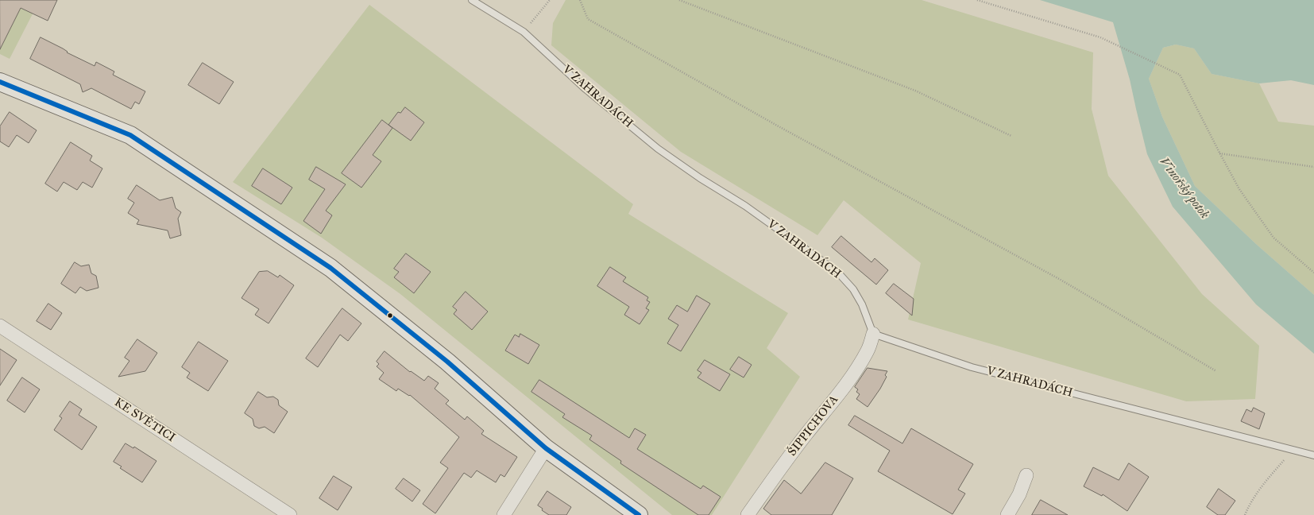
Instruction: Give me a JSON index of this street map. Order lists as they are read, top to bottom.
{
  "streets": {
    "street": ["KE SVĚTICI", "ŠIPPICHOVA"],
    "lane": ["V ZAHRADÁCH"]
  },
  "crossings": [
    ["V ZAHRADÁCH", "ŠIPPICHOVA"]
  ],
  "water": ["Vinořský potok"]
}
